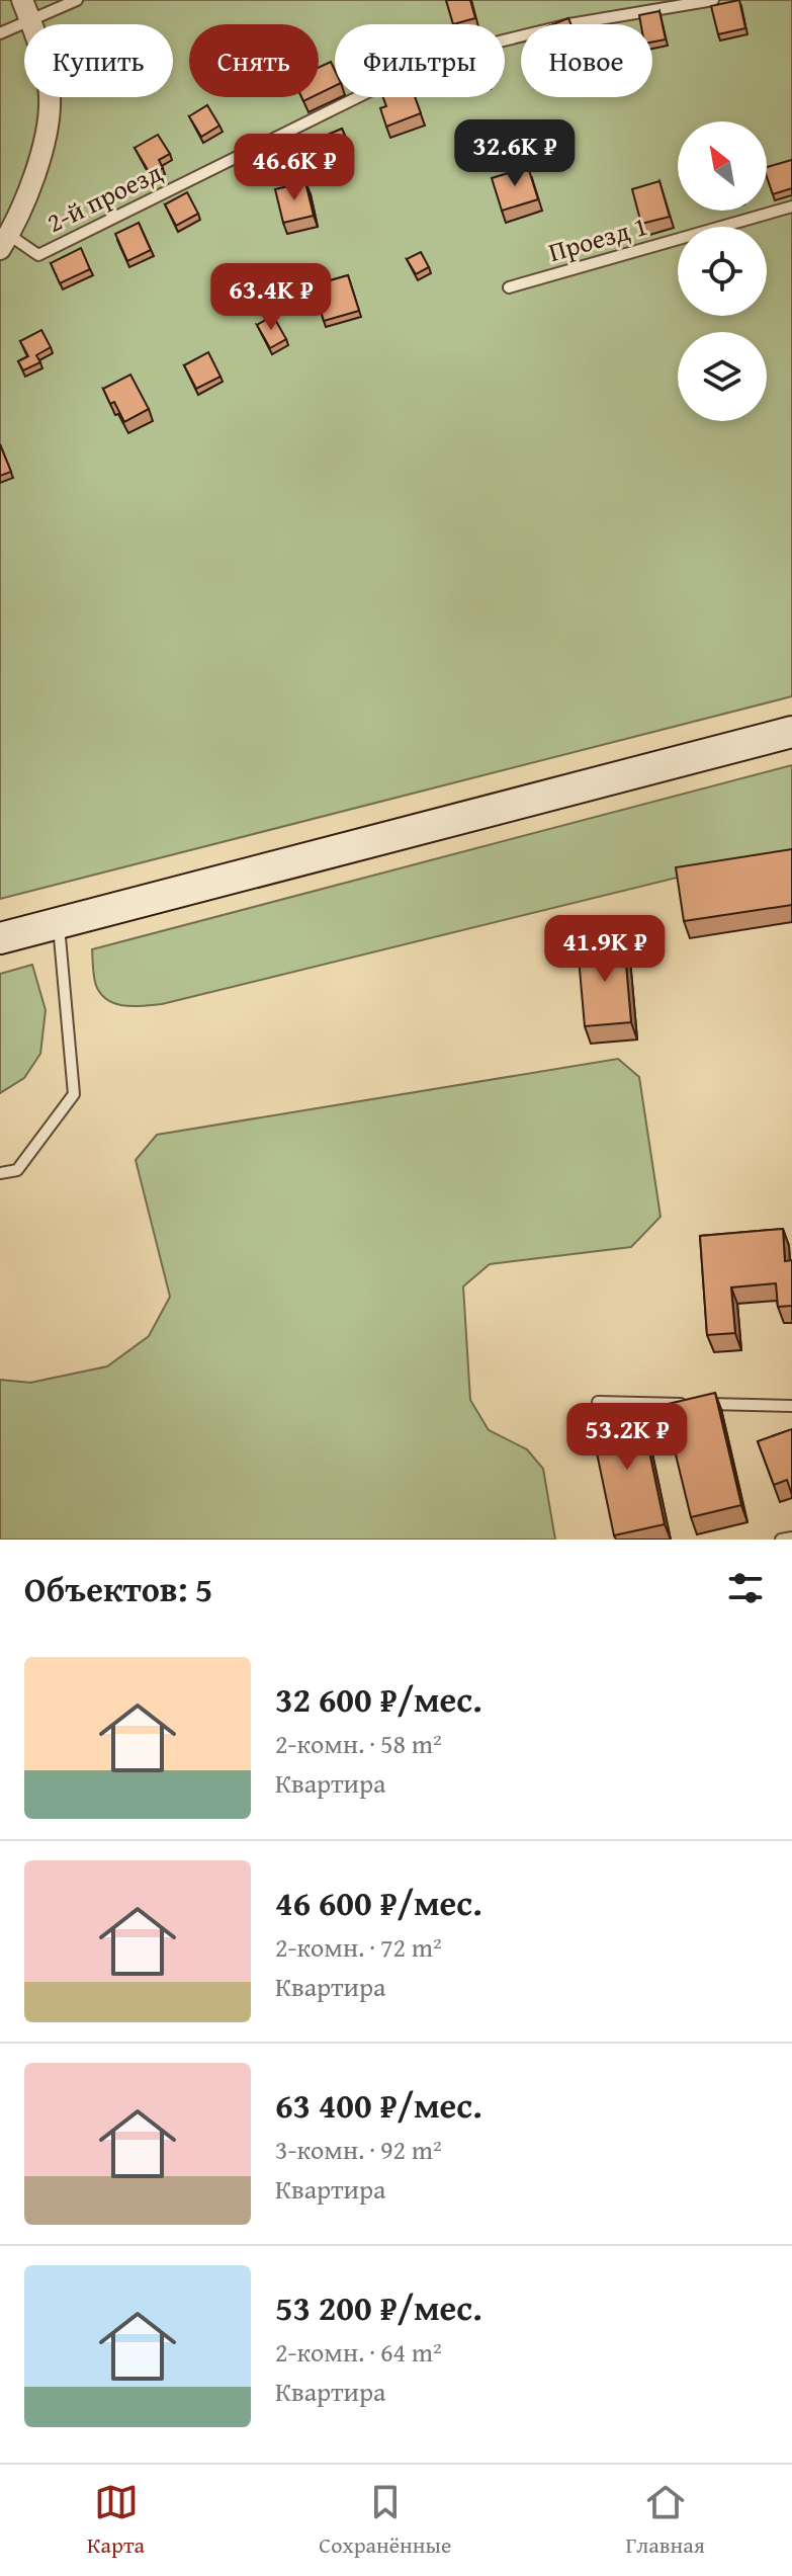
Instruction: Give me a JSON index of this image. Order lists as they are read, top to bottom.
{
  "streets": {
    "lane": ["2-й проезд", "Проезд 1"]
  },
  "north": "top left",
  "page": {
    "chip": [
      "Купить",
      "Снять",
      "Фильтры",
      "Новое"
    ],
    "price": [
      "32.6K ₽",
      "46.6K ₽",
      "63.4K ₽",
      "41.9K ₽",
      "53.2K ₽"
    ],
    "heading": "Объектов: 5",
    "list": [
      {
        "name": "32 600 ₽/мес.",
        "note": "2-комн. · 58 m² · Квартира"
      },
      {
        "name": "46 600 ₽/мес.",
        "note": "2-комн. · 72 m² · Квартира"
      },
      {
        "name": "63 400 ₽/мес.",
        "note": "3-комн. · 92 m² · Квартира"
      },
      {
        "name": "53 200 ₽/мес.",
        "note": "2-комн. · 64 m² · Квартира"
      }
    ],
    "tabs": ["Карта", "Сохранённые", "Главная"]
  }
}
